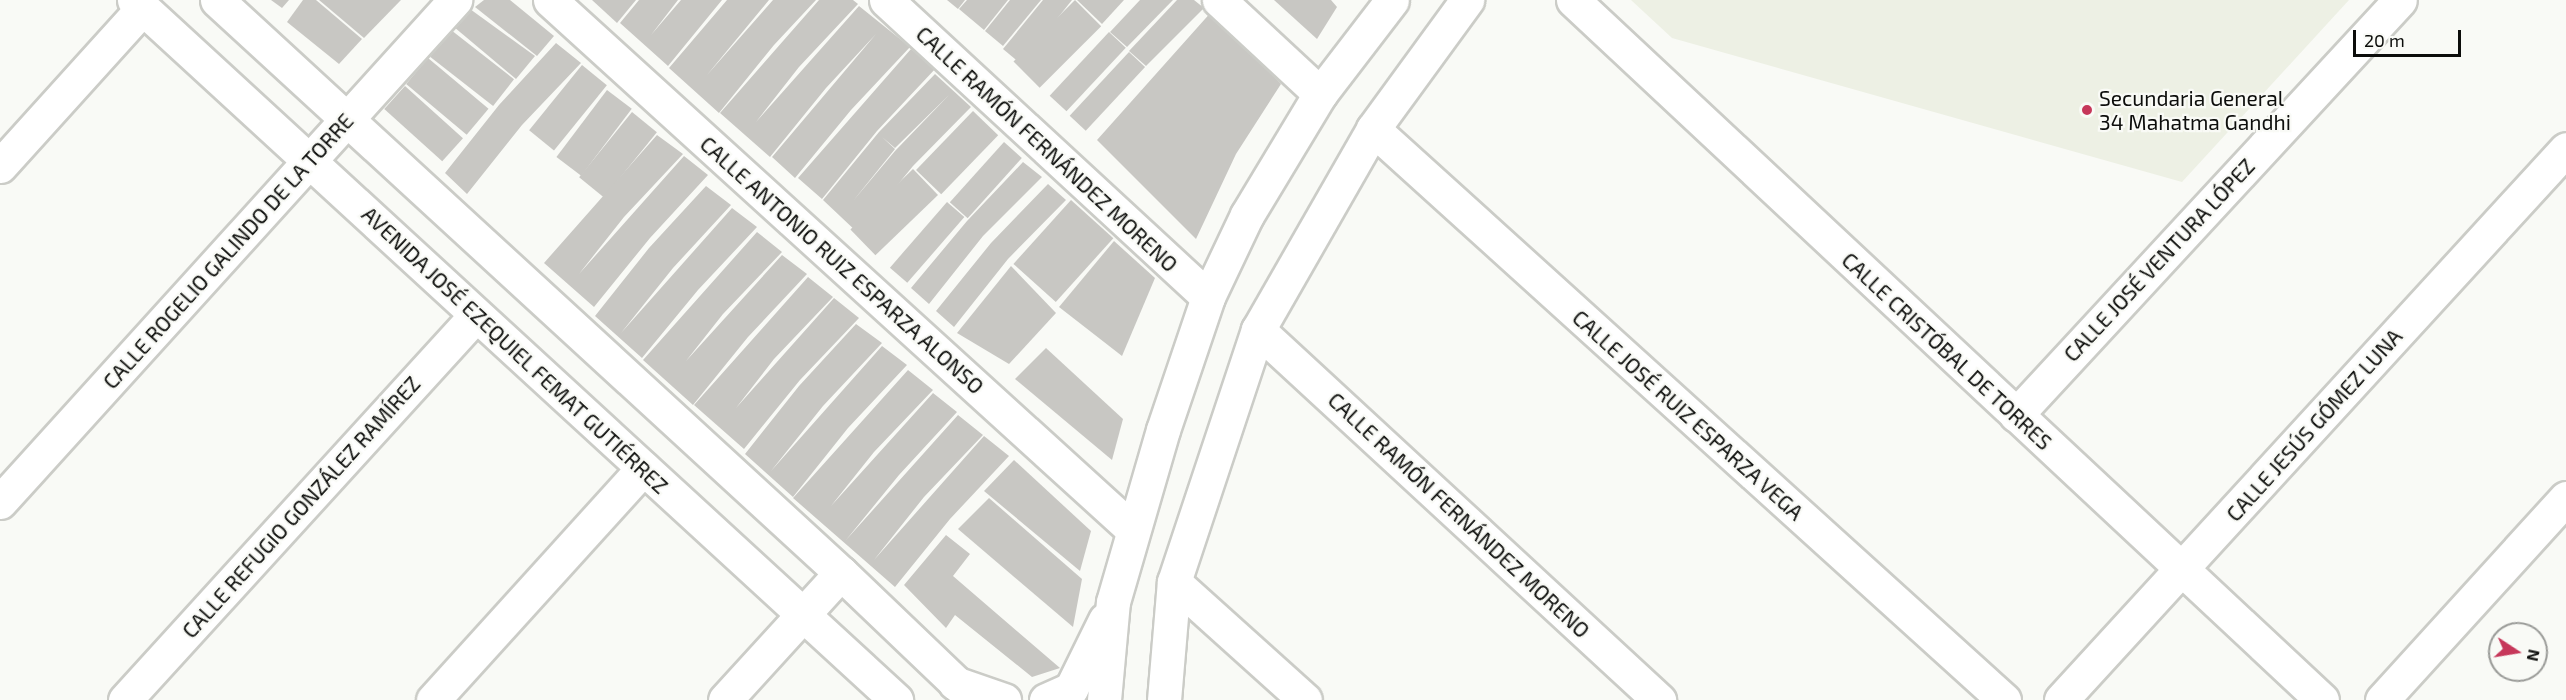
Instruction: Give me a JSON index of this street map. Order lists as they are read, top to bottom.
{
  "streets": {
    "street": [
      "CALLE RAMÓN FERNÁNDEZ MORENO",
      "CALLE ROGELIO GALINDO DE LA TORRE",
      "CALLE JOSÉ VENTURA LÓPEZ",
      "CALLE ANTONIO RUIZ ESPARZA ALONSO",
      "AVENIDA JOSÉ EZEQUIEL FEMAT GUTIÉRREZ",
      "CALLE CRISTÓBAL DE TORRES",
      "CALLE JOSÉ RUIZ ESPARZA VEGA",
      "CALLE JESÚS GÓMEZ LUNA",
      "CALLE REFUGIO GONZÁLEZ RAMÍREZ"
    ]
  },
  "crossings": [
    ["CALLE ROGELIO GALINDO DE LA TORRE", "AVENIDA JOSÉ EZEQUIEL FEMAT GUTIÉRREZ"],
    ["CALLE JOSÉ VENTURA LÓPEZ", "CALLE CRISTÓBAL DE TORRES"],
    ["AVENIDA JOSÉ EZEQUIEL FEMAT GUTIÉRREZ", "CALLE REFUGIO GONZÁLEZ RAMÍREZ"],
    ["CALLE CRISTÓBAL DE TORRES", "CALLE JESÚS GÓMEZ LUNA"]
  ],
  "places": ["Secundaria General 34 Mahatma Gandhi"],
  "scale_bar": "20 m",
  "north": "right"
}
